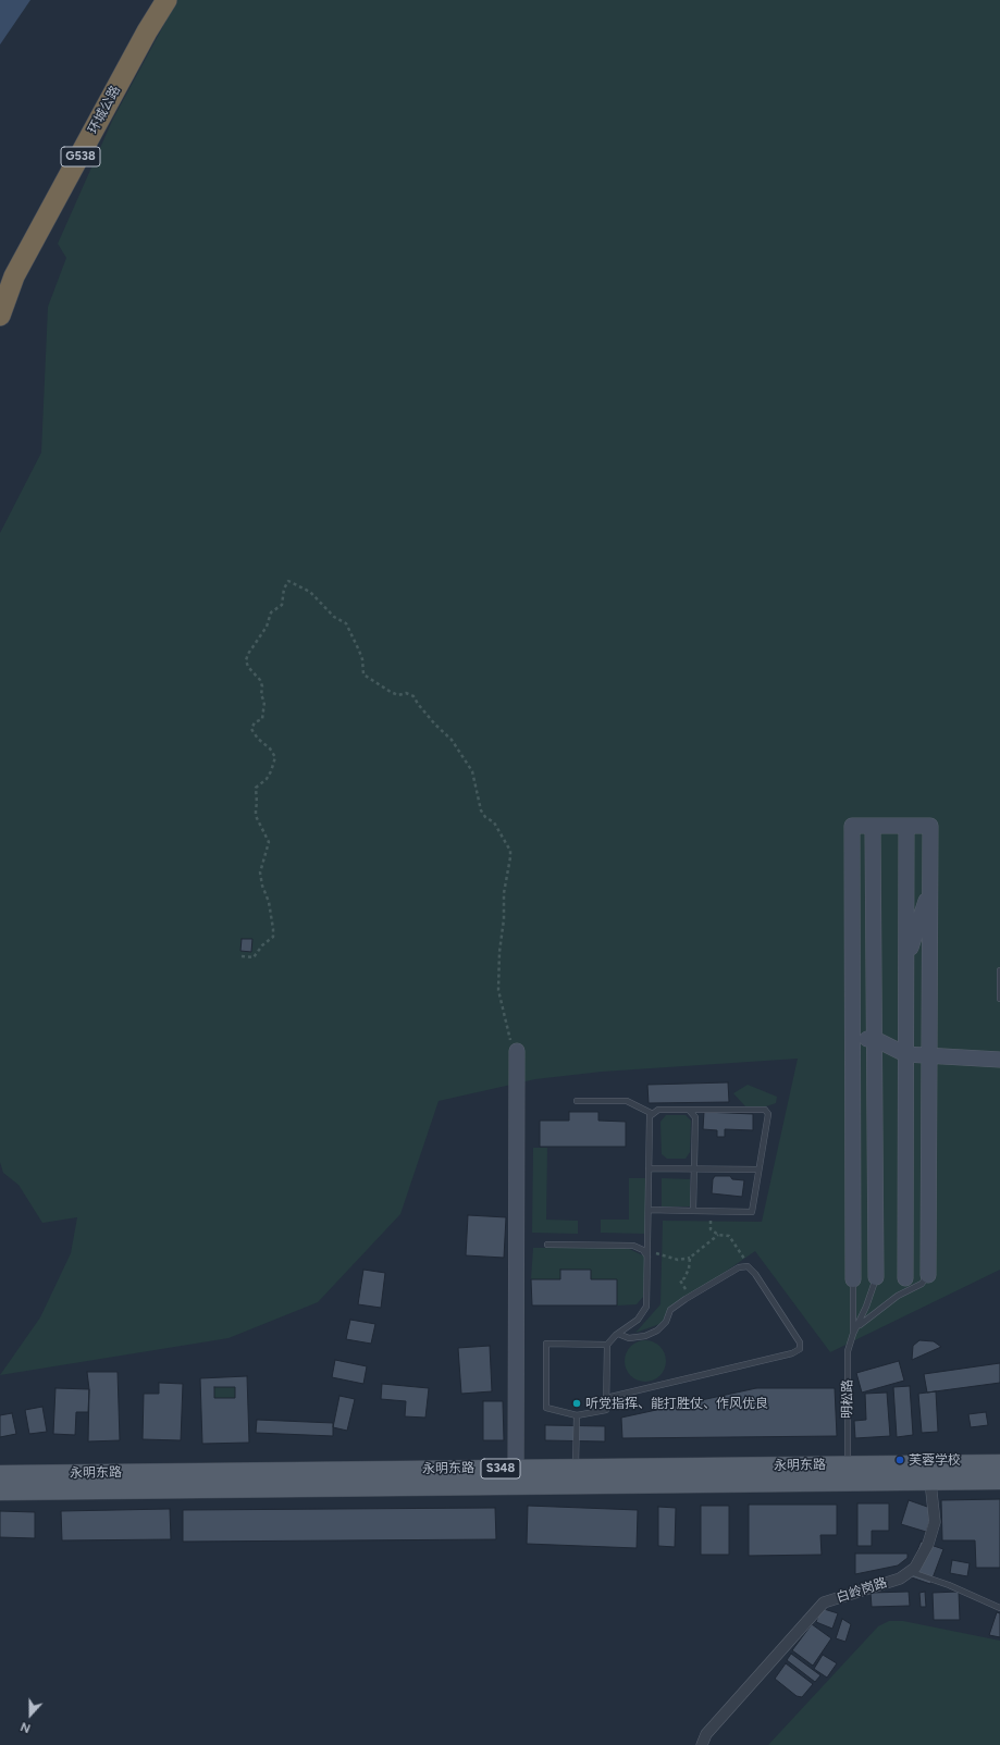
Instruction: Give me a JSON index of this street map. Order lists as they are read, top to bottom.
{
  "streets": {
    "highway": ["环城公路", "G538"],
    "main road": ["永明东路", "S348"],
    "street": ["白岭岗路"],
    "lane": ["明松路"]
  },
  "crossings": [
    ["明松路", "永明东路"],
    ["永明东路", "白岭岗路"]
  ],
  "places": ["听党指挥、能打胜仗、作风优良", "芙蓉学校"],
  "north": "bottom"
}
